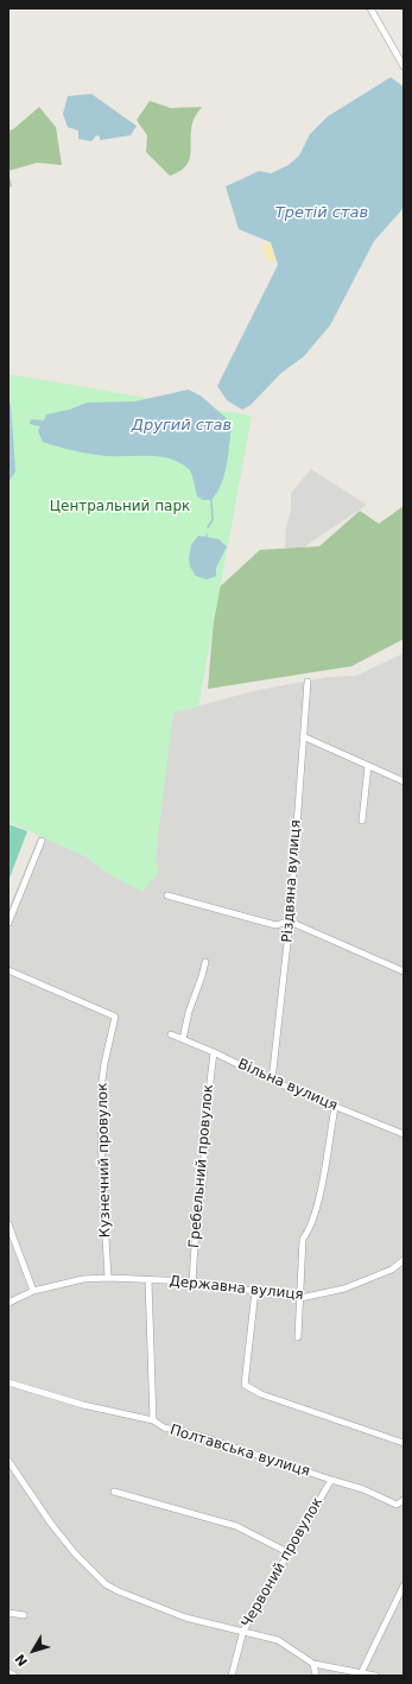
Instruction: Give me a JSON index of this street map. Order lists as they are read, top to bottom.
{
  "streets": {
    "street": [
      "Різдвяна вулиця",
      "Вільна вулиця",
      "Кузнечний провулок",
      "Гребельний провулок",
      "Державна вулиця",
      "Полтавська вулиця",
      "Червоний провулок"
    ]
  },
  "crossings": [
    ["Різдвяна вулиця", "Вільна вулиця"],
    ["Вільна вулиця", "Гребельний провулок"],
    ["Кузнечний провулок", "Державна вулиця"],
    ["Гребельний провулок", "Державна вулиця"],
    ["Державна вулиця", "Полтавська вулиця"],
    ["Полтавська вулиця", "Червоний провулок"]
  ],
  "water": ["Третій став", "Другий став"],
  "parks": ["Центральний парк"],
  "north": "bottom left"
}
